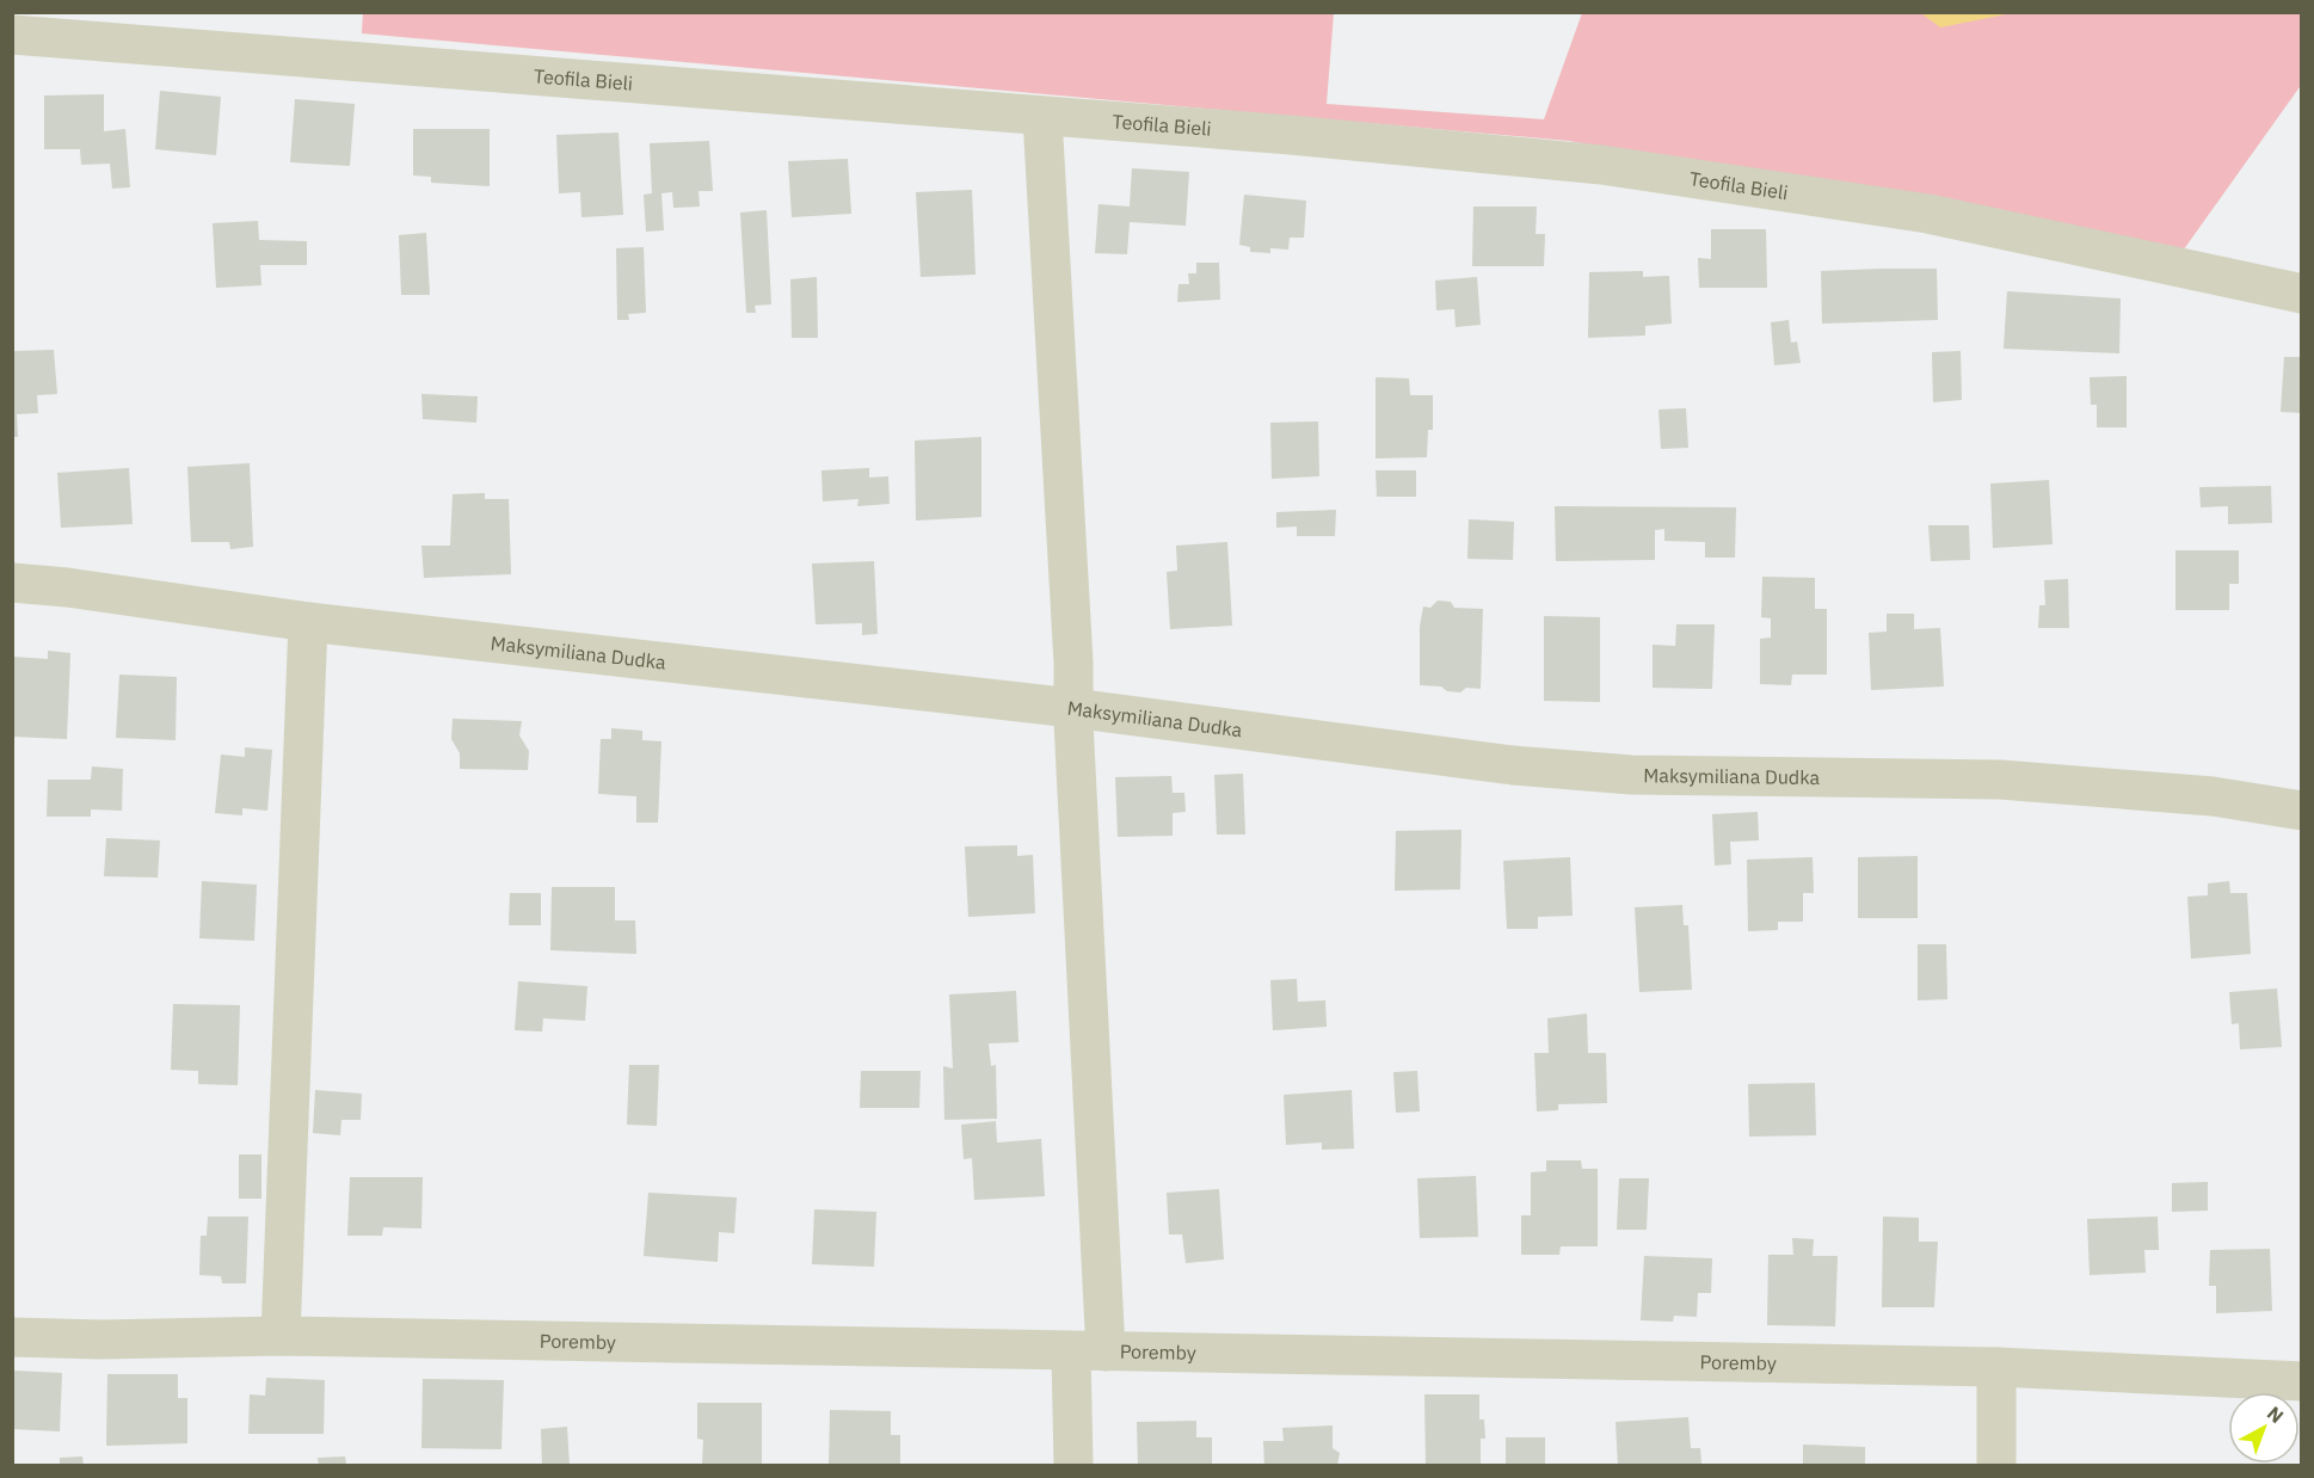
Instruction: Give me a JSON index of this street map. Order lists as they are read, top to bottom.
{
  "streets": {
    "street": ["Teofila Bieli", "Maksymiliana Dudka", "Poremby"]
  },
  "north": "top right"
}
